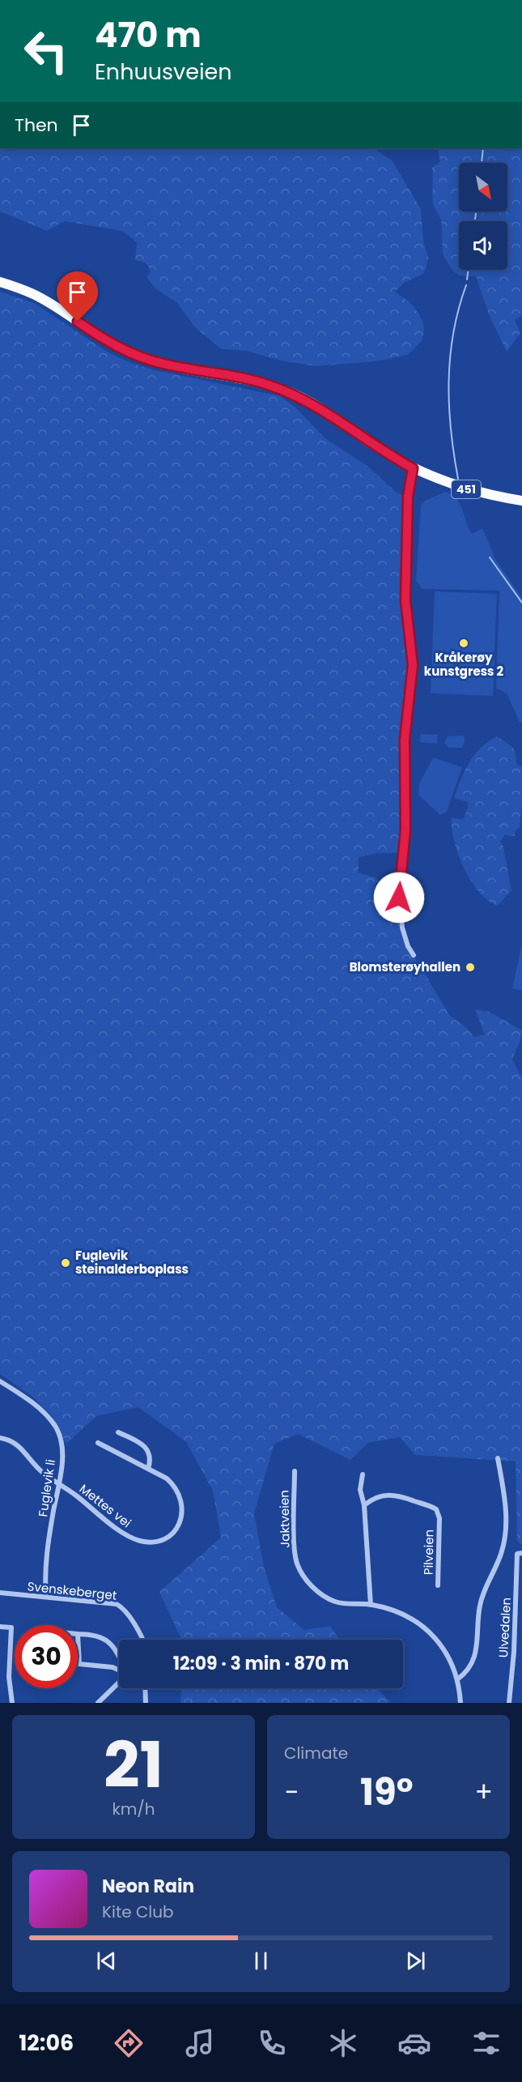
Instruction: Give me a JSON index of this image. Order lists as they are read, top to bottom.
{
  "streets": {
    "main road": ["451"],
    "street": [
      "Fuglevik li",
      "Mettes vei",
      "Jaktveien",
      "Pilveien",
      "Svenskeberget",
      "Ulvedalen"
    ]
  },
  "crossings": [
    ["Fuglevik li", "Mettes vei"],
    ["Fuglevik li", "Svenskeberget"]
  ],
  "places": ["Kråkerøy kunstgress 2", "Blomsterøyhallen", "Fuglevik steinalderboplass"],
  "north": "bottom right",
  "page": {
    "turn": ["470 m", "Enhuusveien"],
    "then": "Then",
    "limit": "30",
    "trip": "12:09 · 3 min · 870 m",
    "tile": [
      ["21", "km/h"],
      "Climate"
    ],
    "heat": ["−", "19°", "+"],
    "song": ["Neon Rain", "Kite Club"],
    "tabs": "12:06"
  }
}
